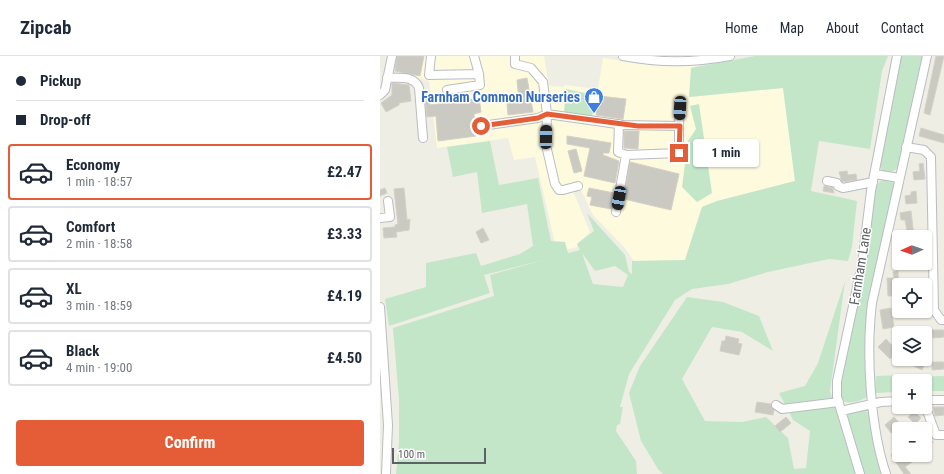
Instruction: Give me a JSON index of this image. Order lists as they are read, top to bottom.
{
  "streets": {
    "street": ["Farnham Lane"]
  },
  "places": {
    "shop": ["Farnham Common Nurseries"]
  },
  "scale_bar": "100 m",
  "north": "left",
  "page": {
    "header": "Zipcab",
    "nav": [
      "Home",
      "Map",
      "About",
      "Contact"
    ],
    "banner": ["Pickup", "Drop-off"],
    "bubble": "1 min",
    "list": [
      {
        "name": "Economy",
        "note": "1 min · 18:57",
        "value": "£2.47"
      },
      {
        "name": "Comfort",
        "note": "2 min · 18:58",
        "value": "£3.33"
      },
      {
        "name": "XL",
        "note": "3 min · 18:59",
        "value": "£4.19"
      },
      {
        "name": "Black",
        "note": "4 min · 19:00",
        "value": "£4.50"
      }
    ],
    "map_buttons": ["+", "−"],
    "buttons": "Confirm",
    "scale": "100 m"
  }
}
